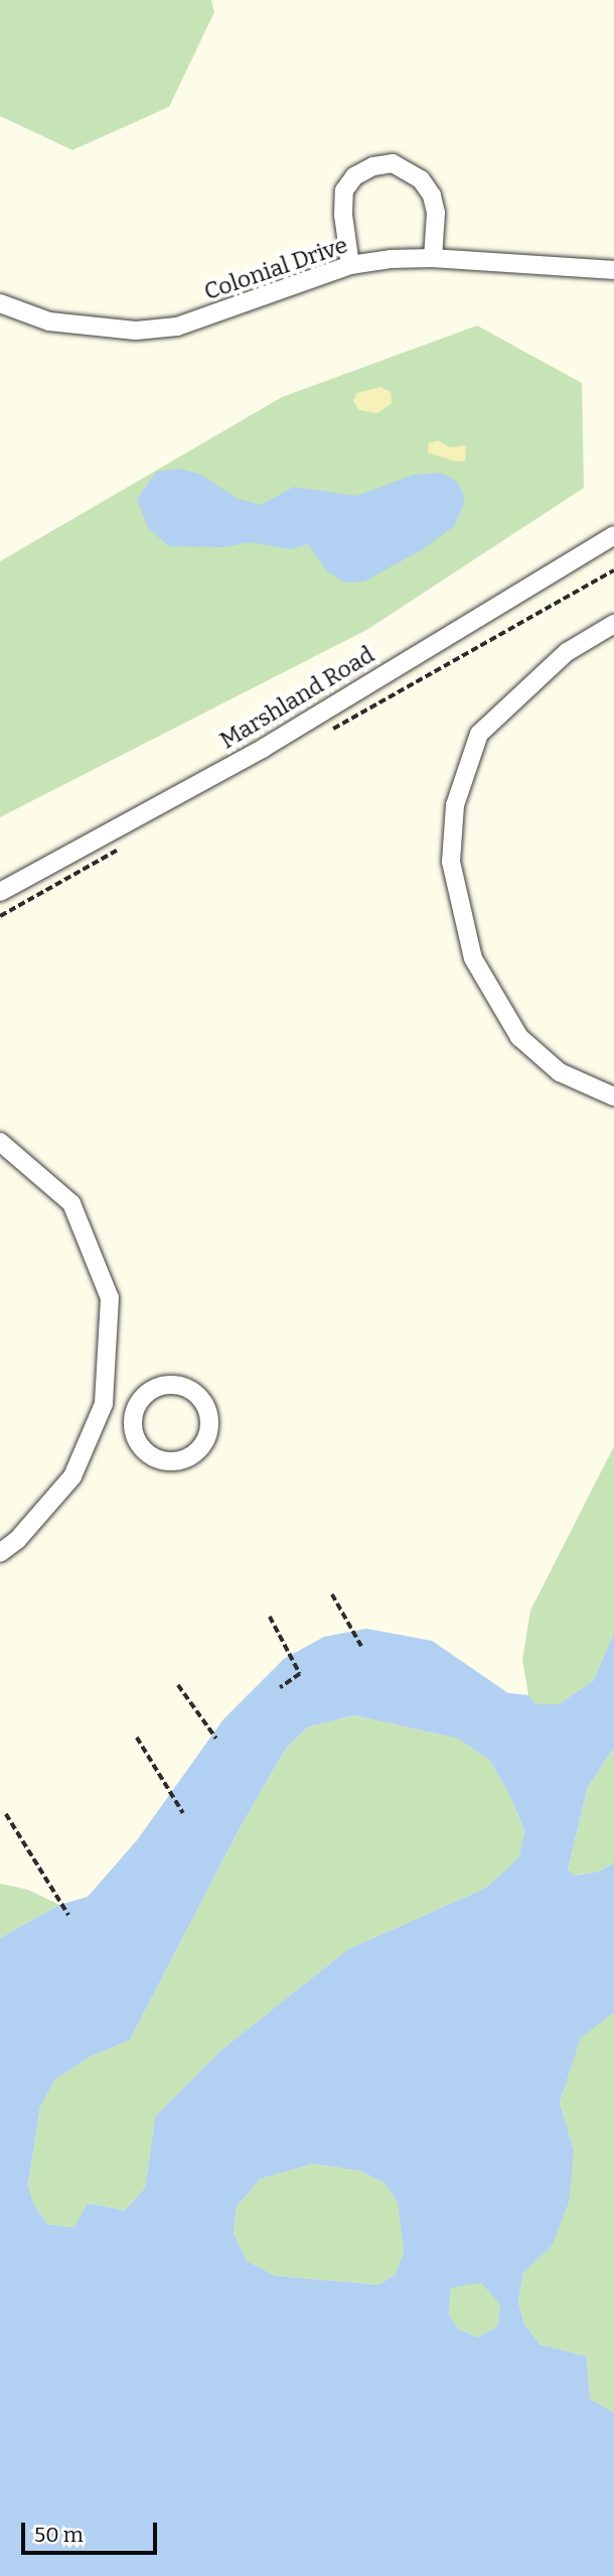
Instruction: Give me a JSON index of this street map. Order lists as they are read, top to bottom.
{
  "streets": {
    "street": ["Colonial Drive", "Marshland Road"]
  },
  "scale_bar": "50 m"
}
